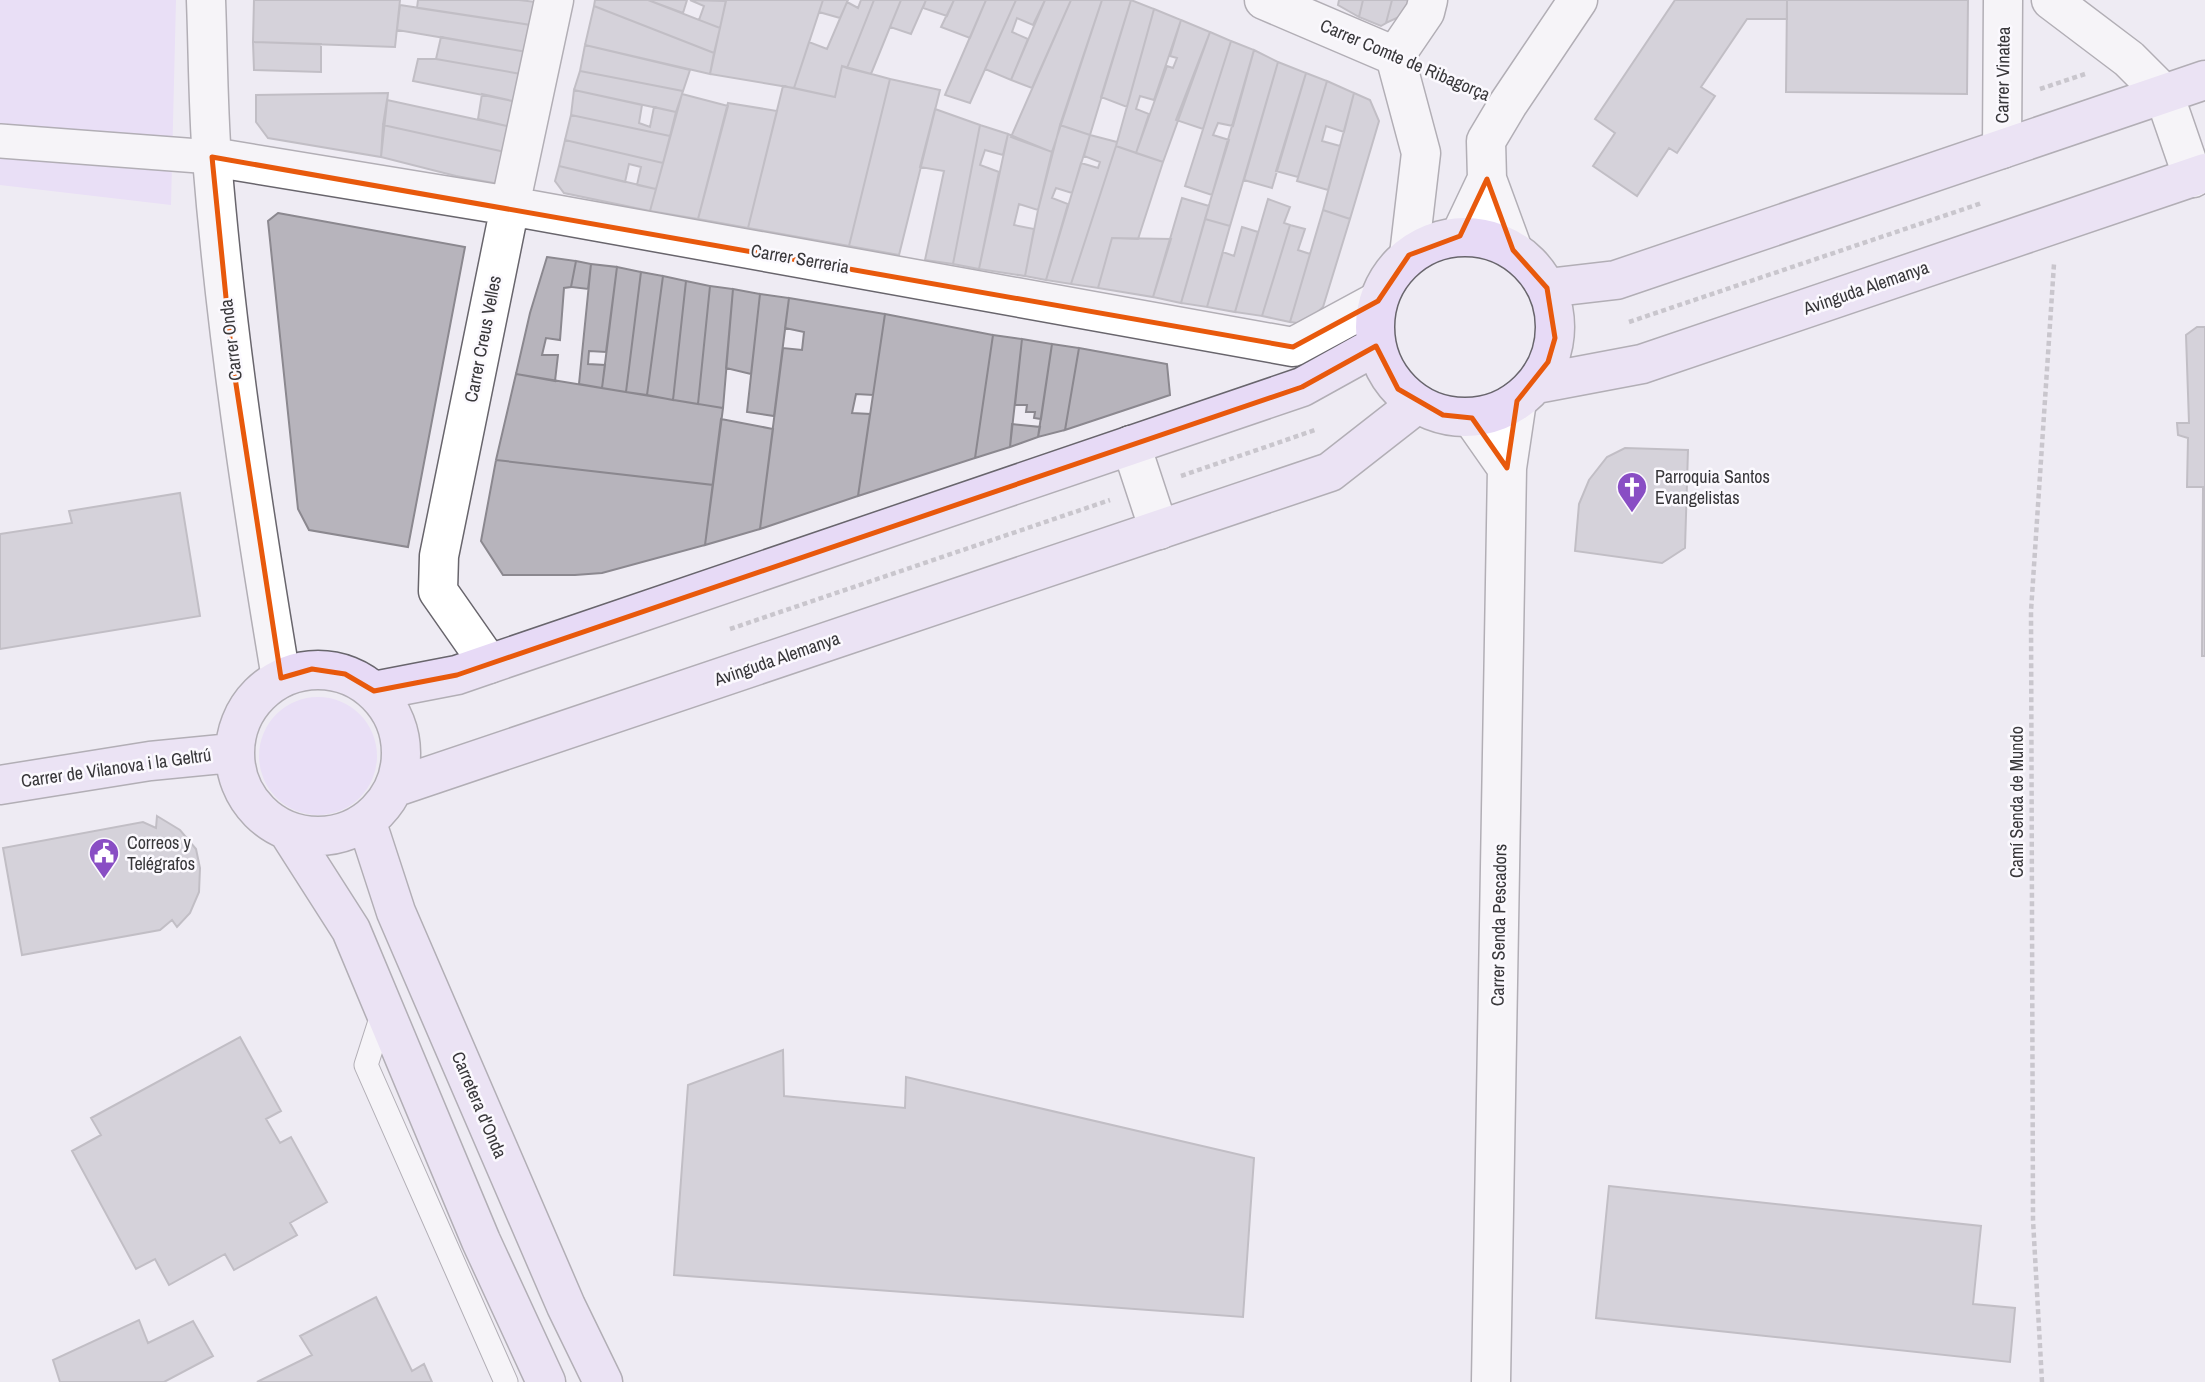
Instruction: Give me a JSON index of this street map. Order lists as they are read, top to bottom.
{
  "streets": {
    "main road": ["Avinguda Alemanya", "Carrer de Vilanova i la Geltrú", "Carretera d'Onda"],
    "street": [
      "Carrer Comte de Ribagorça",
      "Carrer Vinatea",
      "Carrer Serreria",
      "Carrer Creus Velles",
      "Carrer Onda",
      "Carrer Senda Pescadors"
    ],
    "path": ["Camí Senda de Mundo"]
  },
  "crossings": [
    ["Carrer Serreria", "Avinguda Alemanya"],
    ["Carrer Serreria", "Carrer Creus Velles"],
    ["Carrer Serreria", "Carrer Onda"],
    ["Carrer Serreria", "Carrer Senda Pescadors"],
    ["Avinguda Alemanya", "Carrer Onda"],
    ["Avinguda Alemanya", "Carrer de Vilanova i la Geltrú"],
    ["Avinguda Alemanya", "Camí Senda de Mundo"],
    ["Avinguda Alemanya", "Carrer Senda Pescadors"],
    ["Avinguda Alemanya", "Carretera d'Onda"],
    ["Carrer Onda", "Carrer de Vilanova i la Geltrú"],
    ["Carrer Onda", "Carretera d'Onda"],
    ["Carrer de Vilanova i la Geltrú", "Carretera d'Onda"]
  ],
  "places": {
    "church": ["Parroquia Santos Evangelistas"],
    "public building": ["Correos y Telégrafos"]
  }
}
